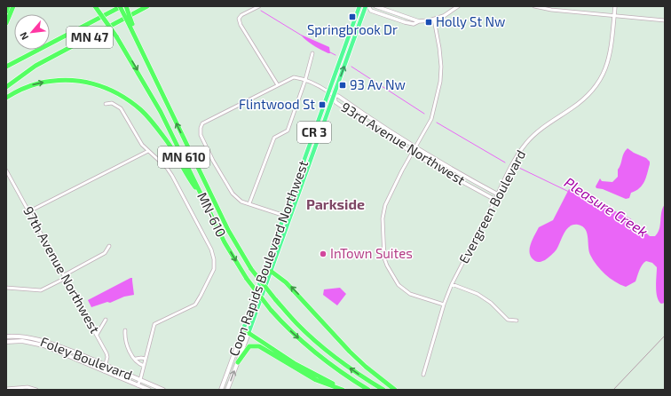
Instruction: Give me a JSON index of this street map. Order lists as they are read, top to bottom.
{
  "streets": {
    "highway": ["MN 47", "MN 610", "MN-610"],
    "main road": ["CR 3", "Coon Rapids Boulevard Northwest", "Foley Boulevard"],
    "street": ["93rd Avenue Northwest", "Evergreen Boulevard", "97th Avenue Northwest"]
  },
  "crossings": [
    ["MN 47", "MN 610"],
    ["93rd Avenue Northwest", "Evergreen Boulevard"],
    ["93rd Avenue Northwest", "Coon Rapids Boulevard Northwest"],
    ["MN 610", "MN-610"],
    ["97th Avenue Northwest", "Foley Boulevard"]
  ],
  "districts": ["Parkside"],
  "water": ["Pleasure Creek"],
  "places": {
    "transit": [
      "Springbrook Dr",
      "Holly St Nw",
      "93 Av Nw",
      "Flintwood St"
    ],
    "other": ["InTown Suites"]
  },
  "north": "bottom left"
}
